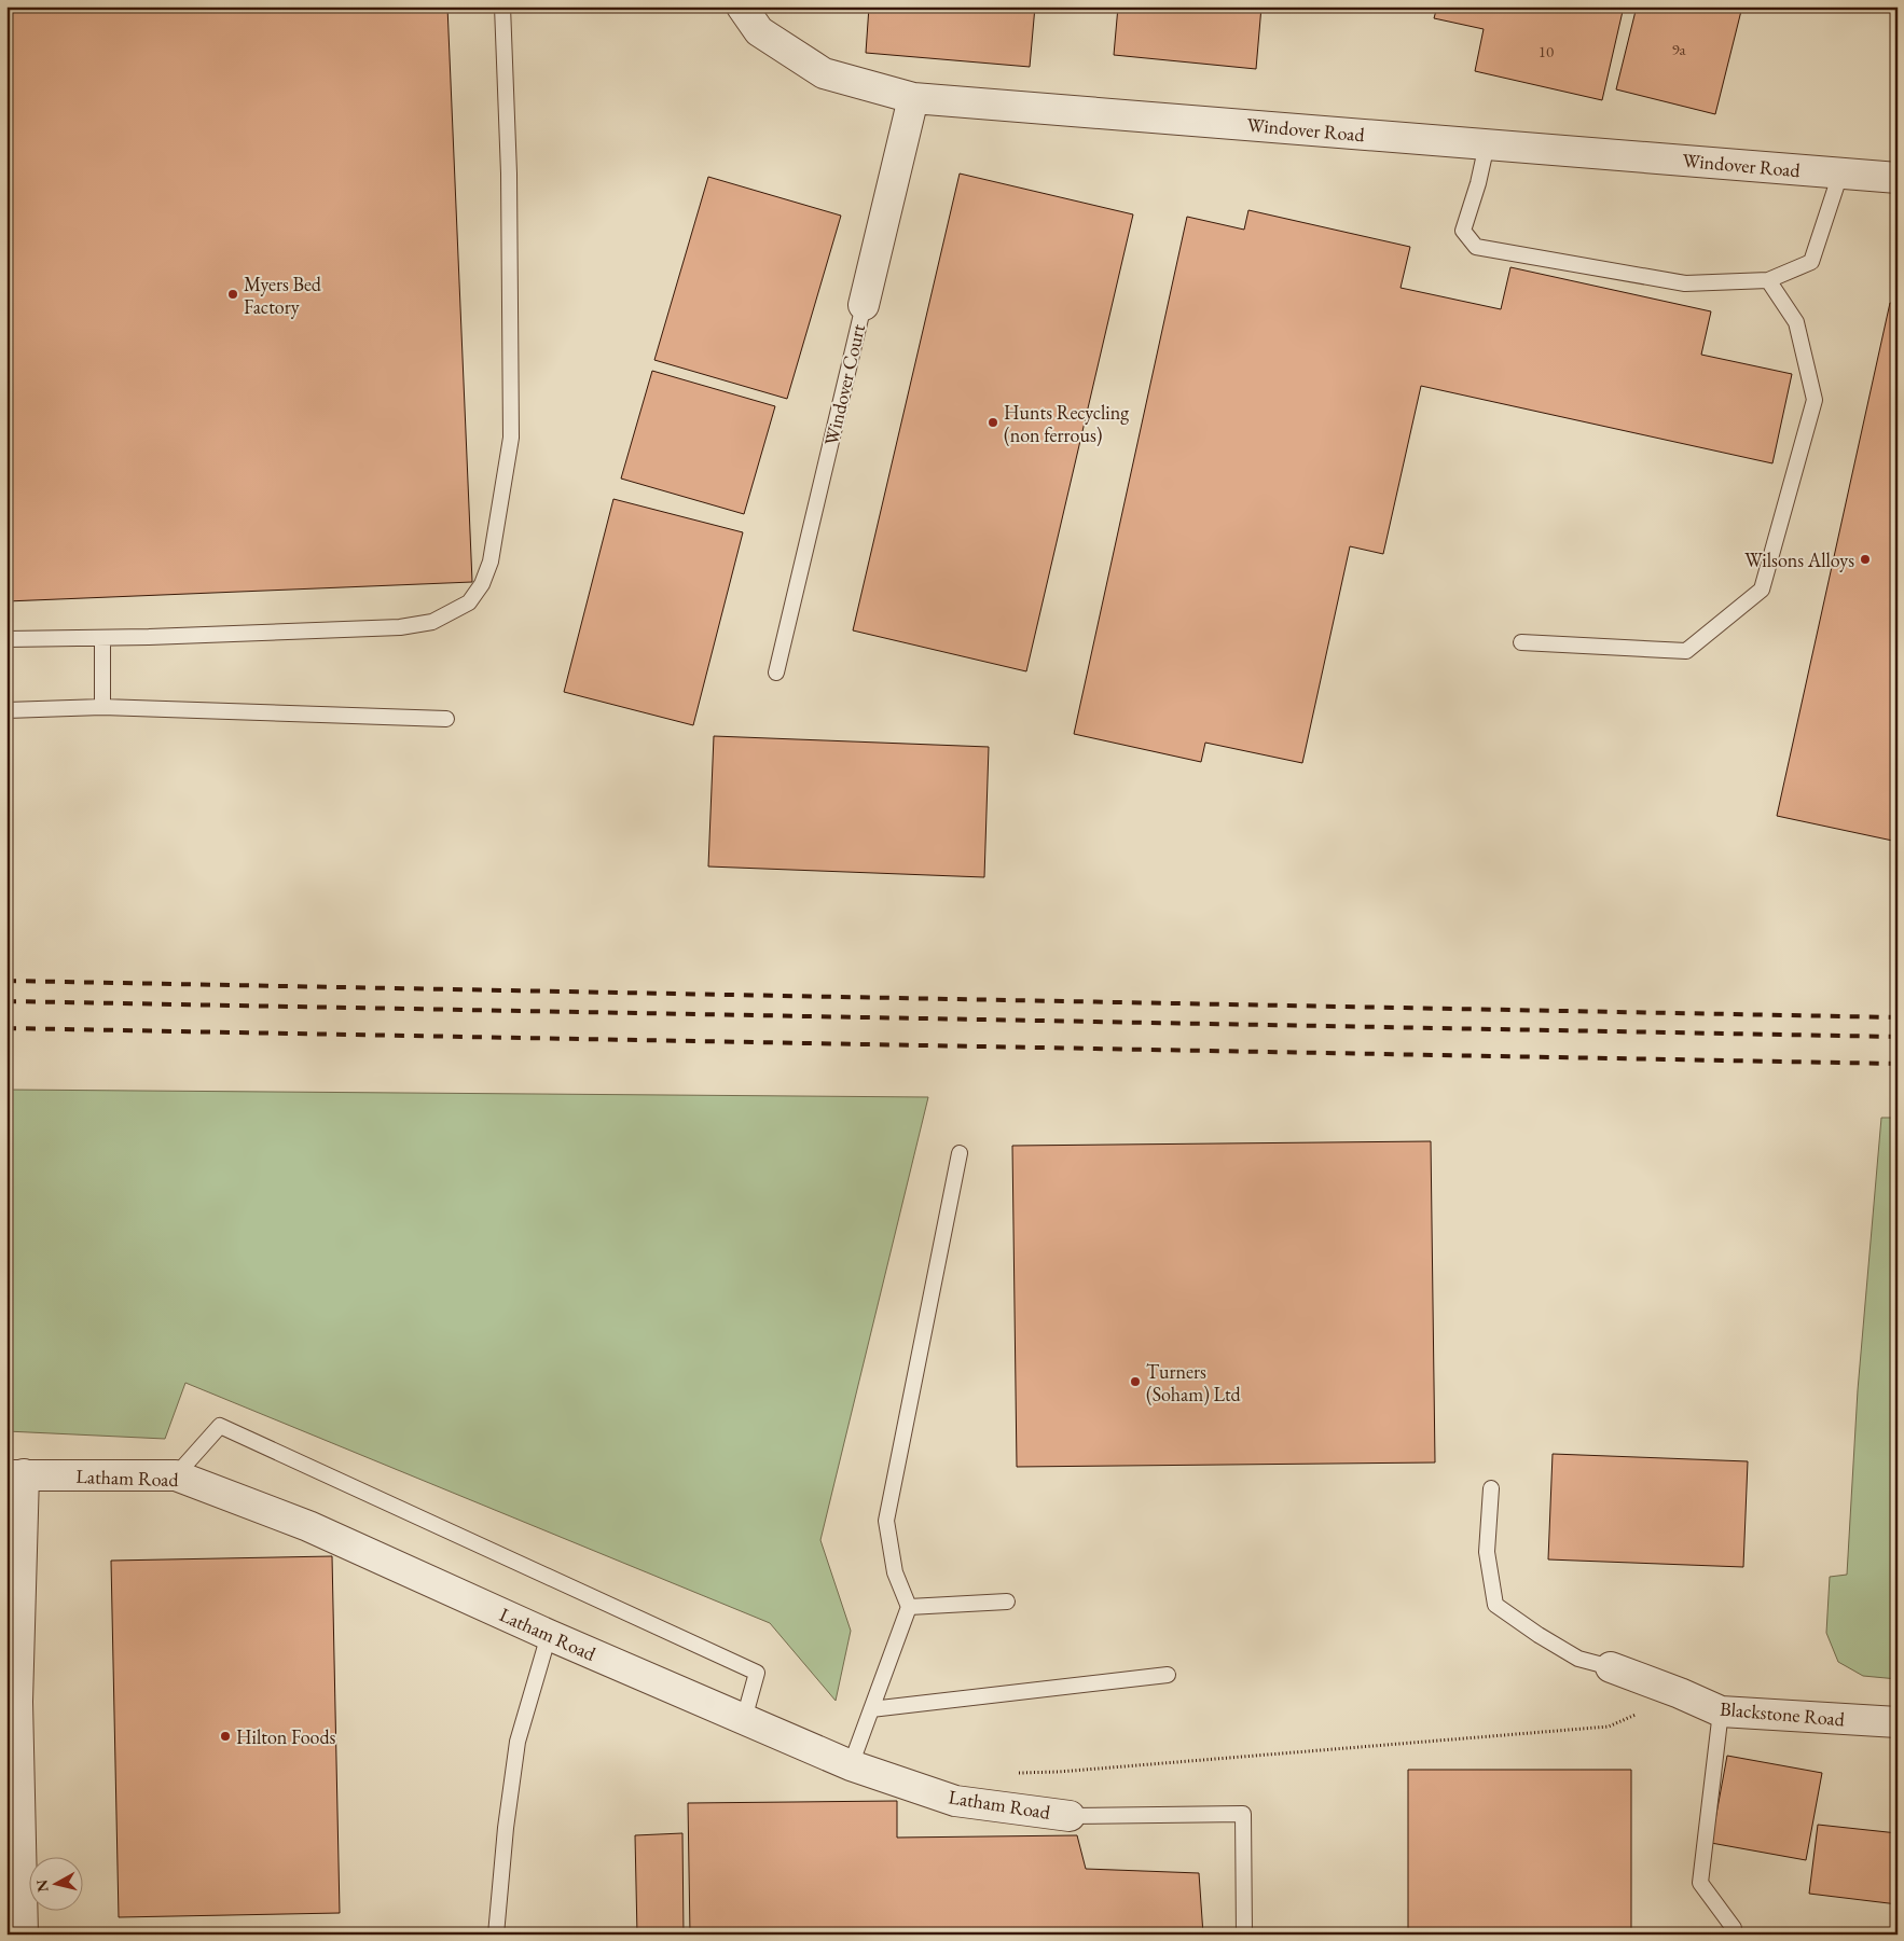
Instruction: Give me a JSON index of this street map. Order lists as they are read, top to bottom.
{
  "streets": {
    "street": [
      "Windover Road",
      "Windover Court",
      "Latham Road",
      "Blackstone Road"
    ]
  },
  "crossings": [
    ["Windover Road", "Windover Court"]
  ],
  "places": [
    "Myers Bed Factory",
    "Hunts Recycling (non ferrous)",
    "Wilsons Alloys",
    "Turners (Soham) Ltd",
    "Hilton Foods"
  ],
  "house_numbers": ["9a", "10"],
  "north": "left"
}
